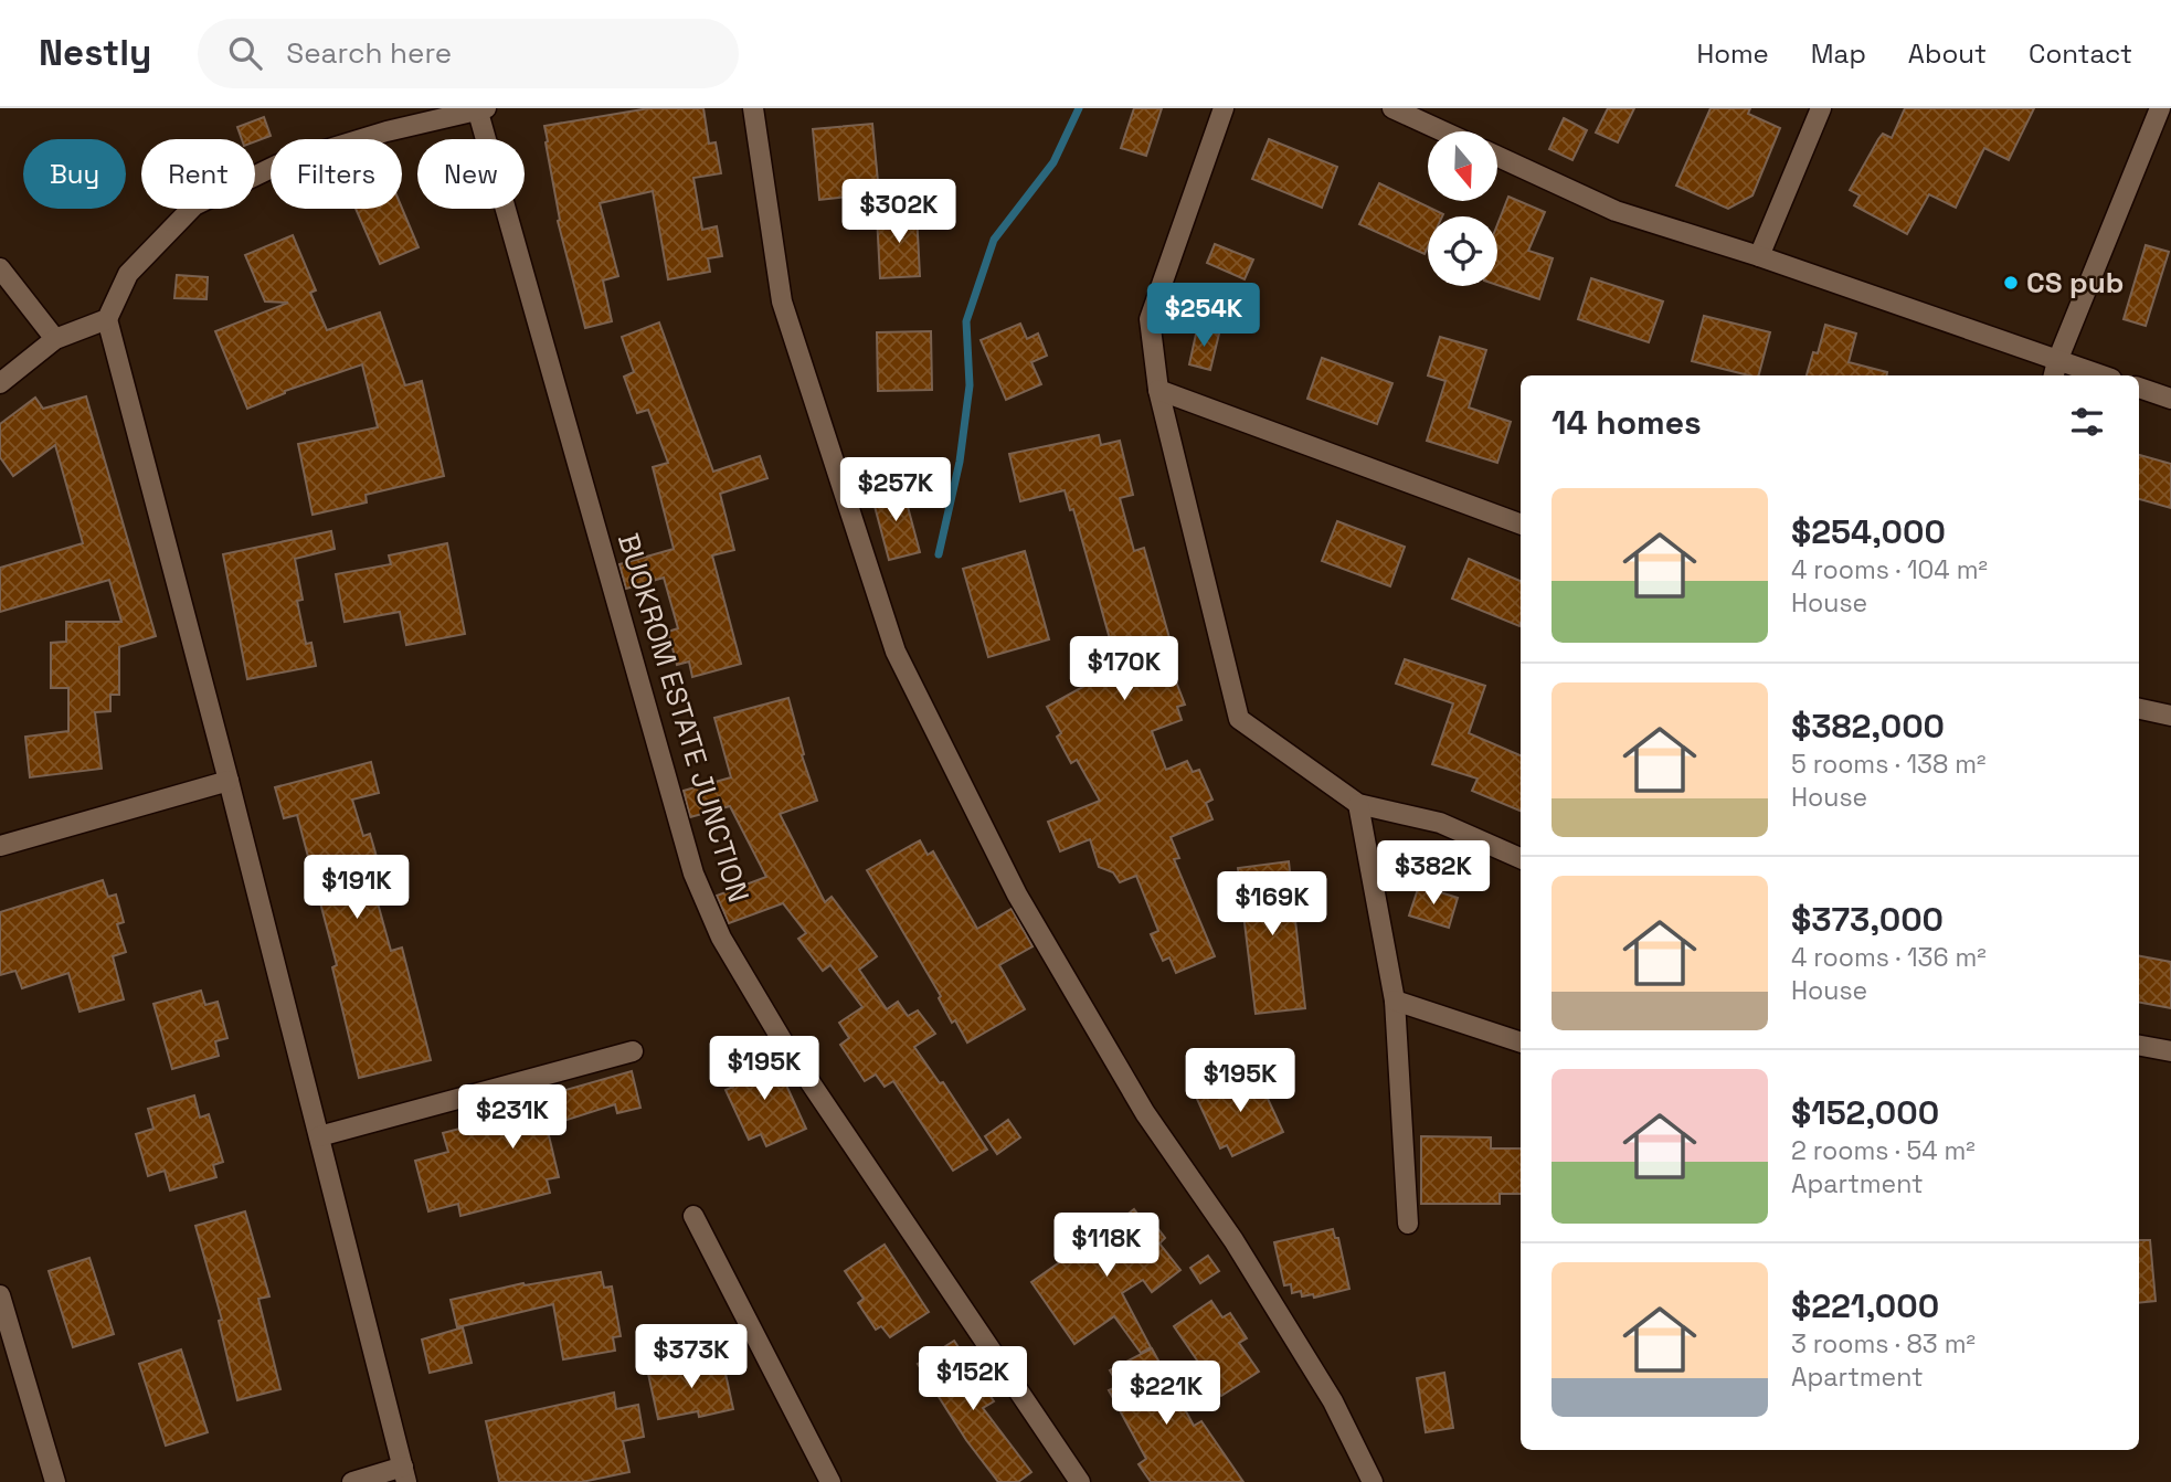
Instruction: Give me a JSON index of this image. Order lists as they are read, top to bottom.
{
  "streets": {
    "street": ["BUOKROM ESTATE JUNCTION"]
  },
  "places": ["CS pub"],
  "north": "bottom",
  "page": {
    "header": "Nestly",
    "search": "Search here",
    "nav": [
      "Home",
      "Map",
      "About",
      "Contact"
    ],
    "chip": [
      "Buy",
      "Rent",
      "Filters",
      "New"
    ],
    "price": [
      "$302K",
      "$254K",
      "$257K",
      "$170K",
      "$382K",
      "$191K",
      "$169K",
      "$195K",
      "$195K",
      "$231K",
      "$118K",
      "$373K",
      "$152K",
      "$221K"
    ],
    "heading": "14 homes",
    "list": [
      {
        "name": "$254,000",
        "note": "4 rooms · 104 m² · House"
      },
      {
        "name": "$382,000",
        "note": "5 rooms · 138 m² · House"
      },
      {
        "name": "$373,000",
        "note": "4 rooms · 136 m² · House"
      },
      {
        "name": "$152,000",
        "note": "2 rooms · 54 m² · Apartment"
      },
      {
        "name": "$221,000",
        "note": "3 rooms · 83 m² · Apartment"
      }
    ]
  }
}
